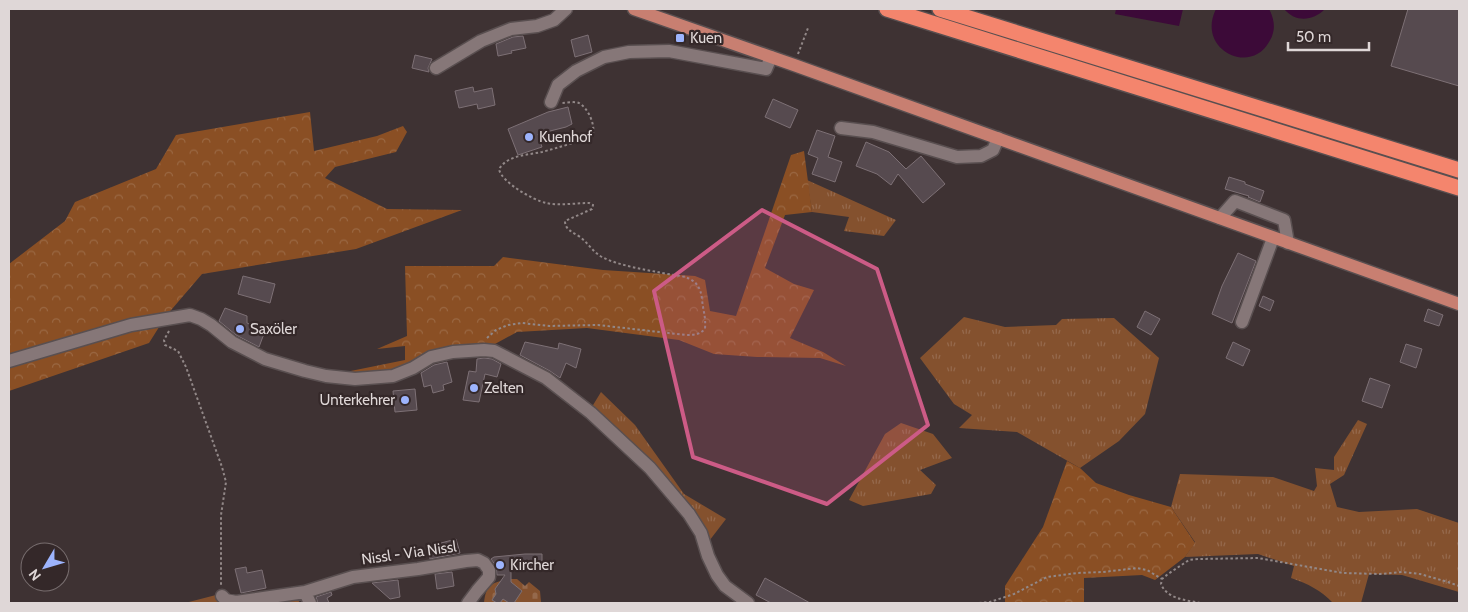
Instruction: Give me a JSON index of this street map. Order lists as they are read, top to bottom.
{
  "streets": {
    "street": ["Nissl - Via Nissl"]
  },
  "places": {
    "transit": ["Kuen"],
    "other": [
      "Kuenhof",
      "Saxöler",
      "Zelten",
      "Unterkehrer",
      "Kircher"
    ]
  },
  "scale_bar": "50 m",
  "north": "bottom left"
}
